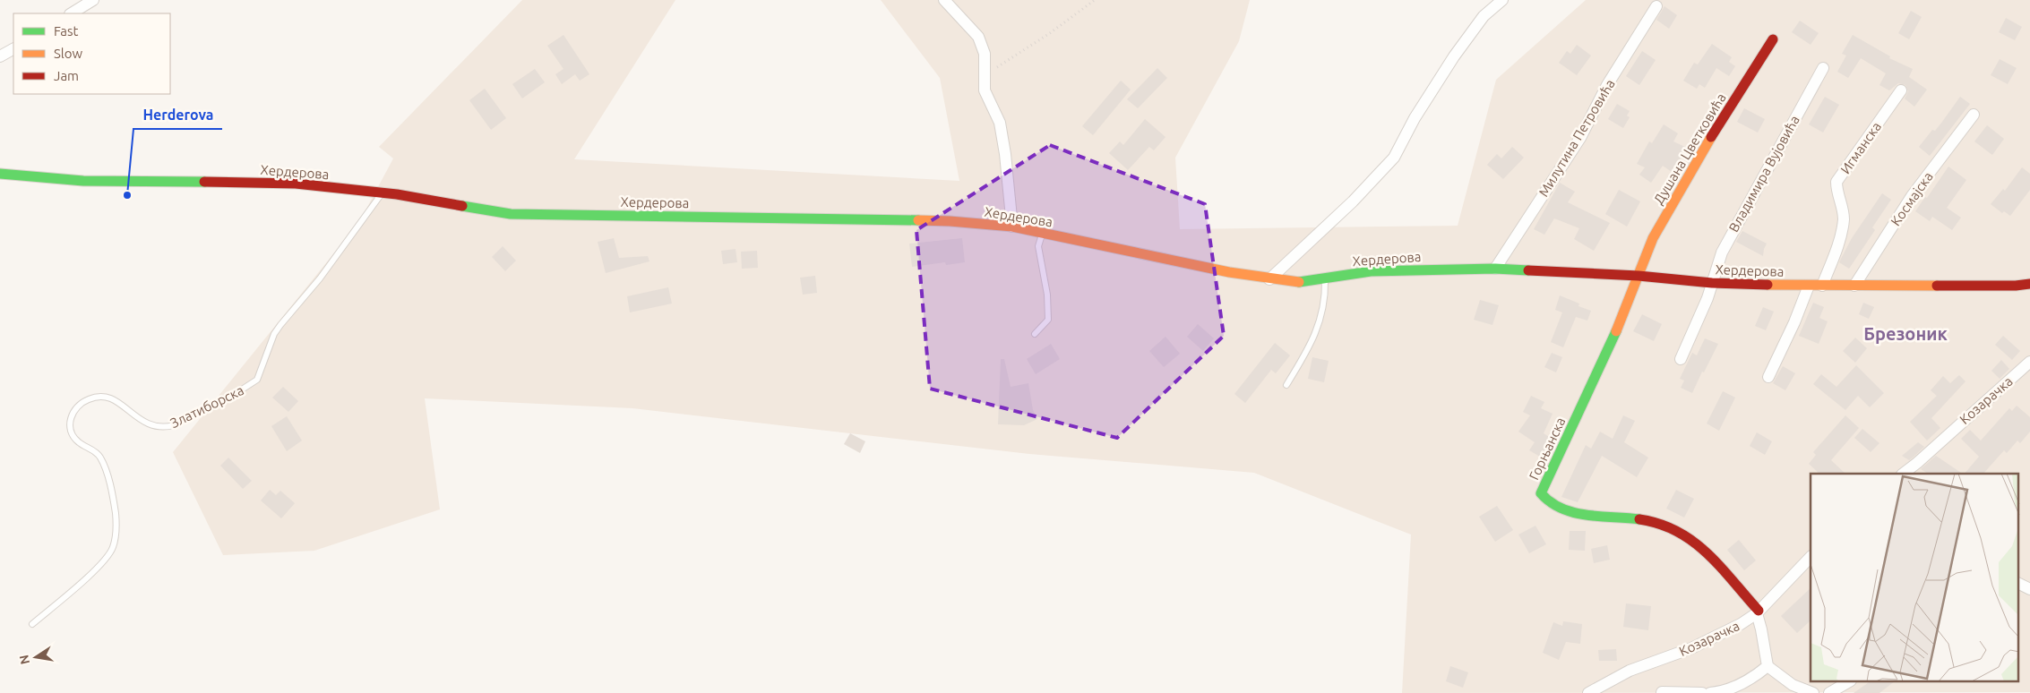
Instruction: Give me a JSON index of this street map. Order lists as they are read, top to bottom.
{
  "streets": {
    "street": [
      "Милутина Петровића",
      "Игманска",
      "Душана Цветковића",
      "Хердерова",
      "Владимира Вујовића",
      "Космајска",
      "Козарачка",
      "Горњанска"
    ],
    "lane": ["Златиборска"]
  },
  "crossings": [
    ["Милутина Петровића", "Хердерова"],
    ["Игманска", "Хердерова"],
    ["Душана Цветковића", "Хердерова"],
    ["Душана Цветковића", "Горњанска"],
    ["Хердерова", "Владимира Вујовића"],
    ["Хердерова", "Космајска"],
    ["Хердерова", "Златиборска"],
    ["Хердерова", "Горњанска"],
    ["Козарачка", "Горњанска"]
  ],
  "districts": ["Брезоник"],
  "places": ["Herderova"],
  "legend": ["Fast", "Slow", "Jam"],
  "north": "left"
}
